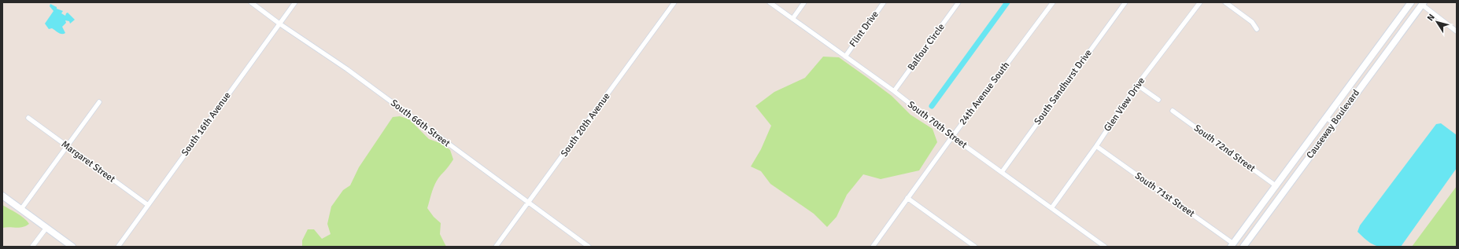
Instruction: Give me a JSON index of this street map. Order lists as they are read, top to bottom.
{
  "streets": {
    "main road": ["Causeway Boulevard"],
    "street": [
      "Flint Drive",
      "Balfour Circle",
      "South Sandhurst Drive",
      "24th Avenue South",
      "Glen View Drive",
      "South 66th Street",
      "South 16th Avenue",
      "South 20th Avenue",
      "South 70th Street",
      "South 72nd Street",
      "Margaret Street",
      "South 71st Street"
    ]
  },
  "crossings": [
    ["Flint Drive", "South 70th Street"],
    ["Balfour Circle", "South 70th Street"],
    ["South Sandhurst Drive", "South 70th Street"],
    ["24th Avenue South", "South 70th Street"],
    ["Glen View Drive", "South 70th Street"],
    ["Glen View Drive", "South 71st Street"],
    ["South 66th Street", "South 16th Avenue"],
    ["South 66th Street", "South 20th Avenue"],
    ["South 16th Avenue", "Margaret Street"],
    ["Causeway Boulevard", "South 72nd Street"],
    ["Causeway Boulevard", "South 71st Street"]
  ],
  "north": "top left"
}
